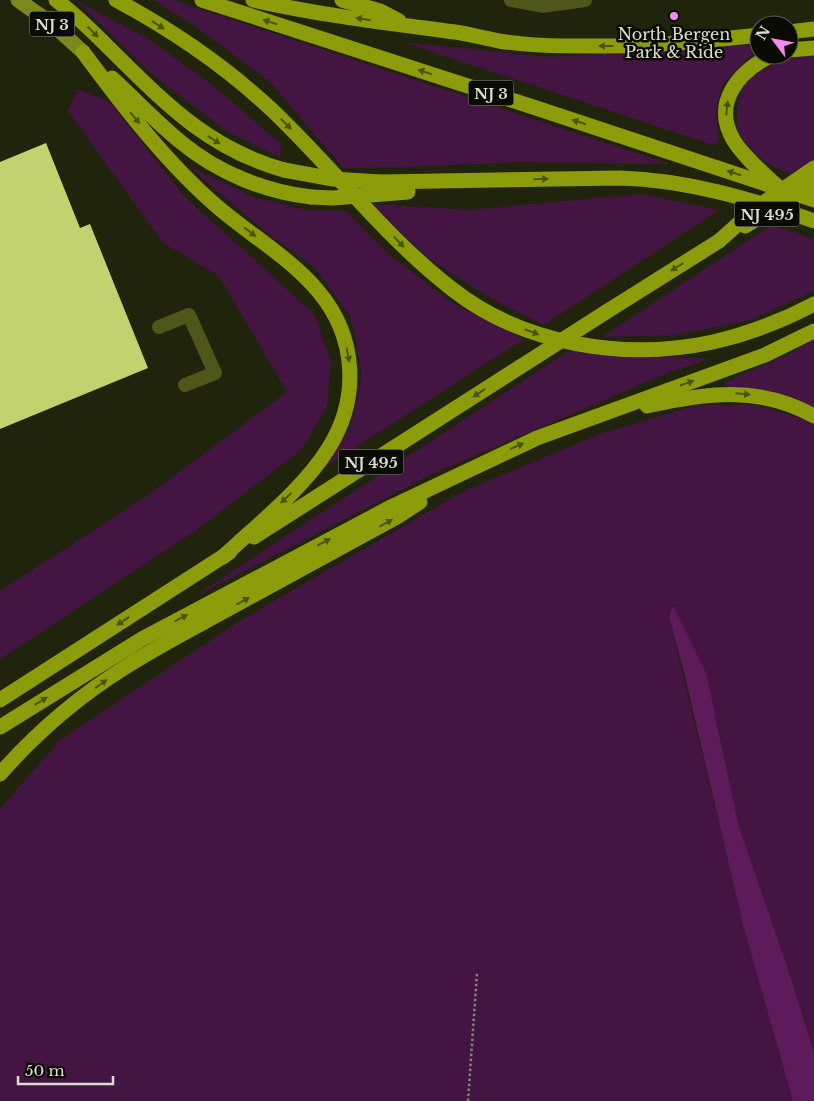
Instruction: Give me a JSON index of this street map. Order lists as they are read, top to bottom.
{
  "streets": {
    "highway": ["NJ 3", "NJ 495"]
  },
  "places": ["North Bergen Park & Ride"],
  "scale_bar": "50 m",
  "north": "top left"
}
